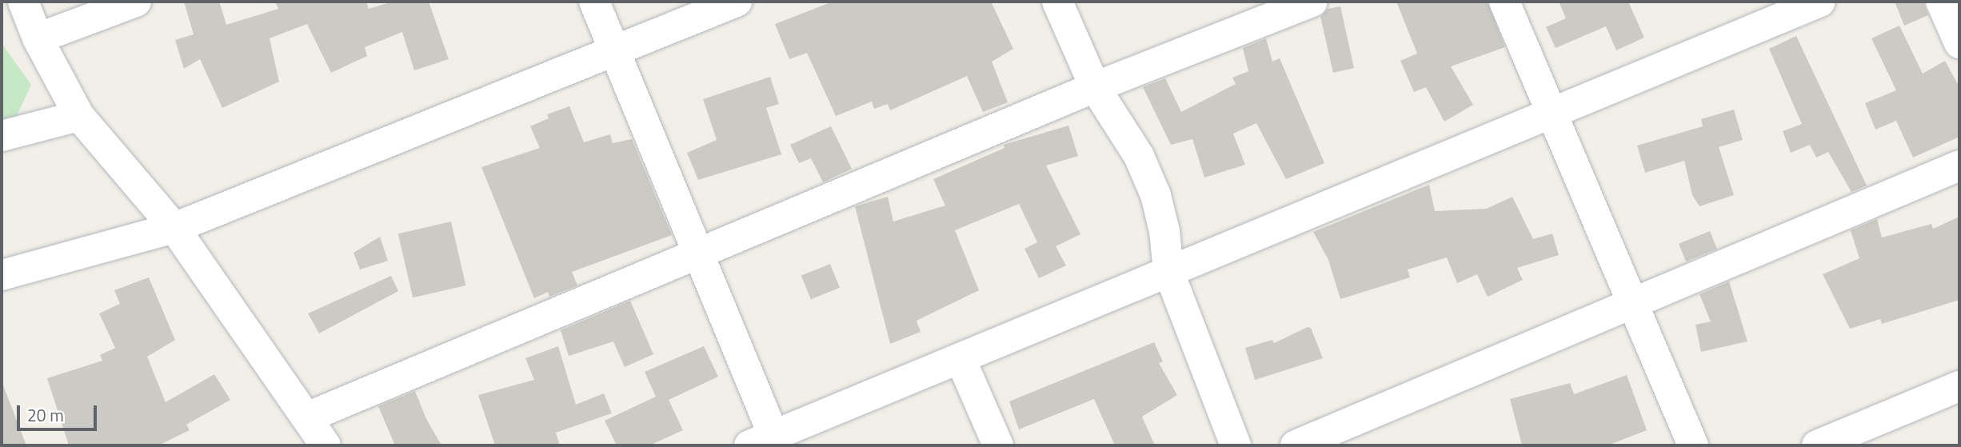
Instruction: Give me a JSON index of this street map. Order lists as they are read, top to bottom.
{
  "scale_bar": "20 m"
}
